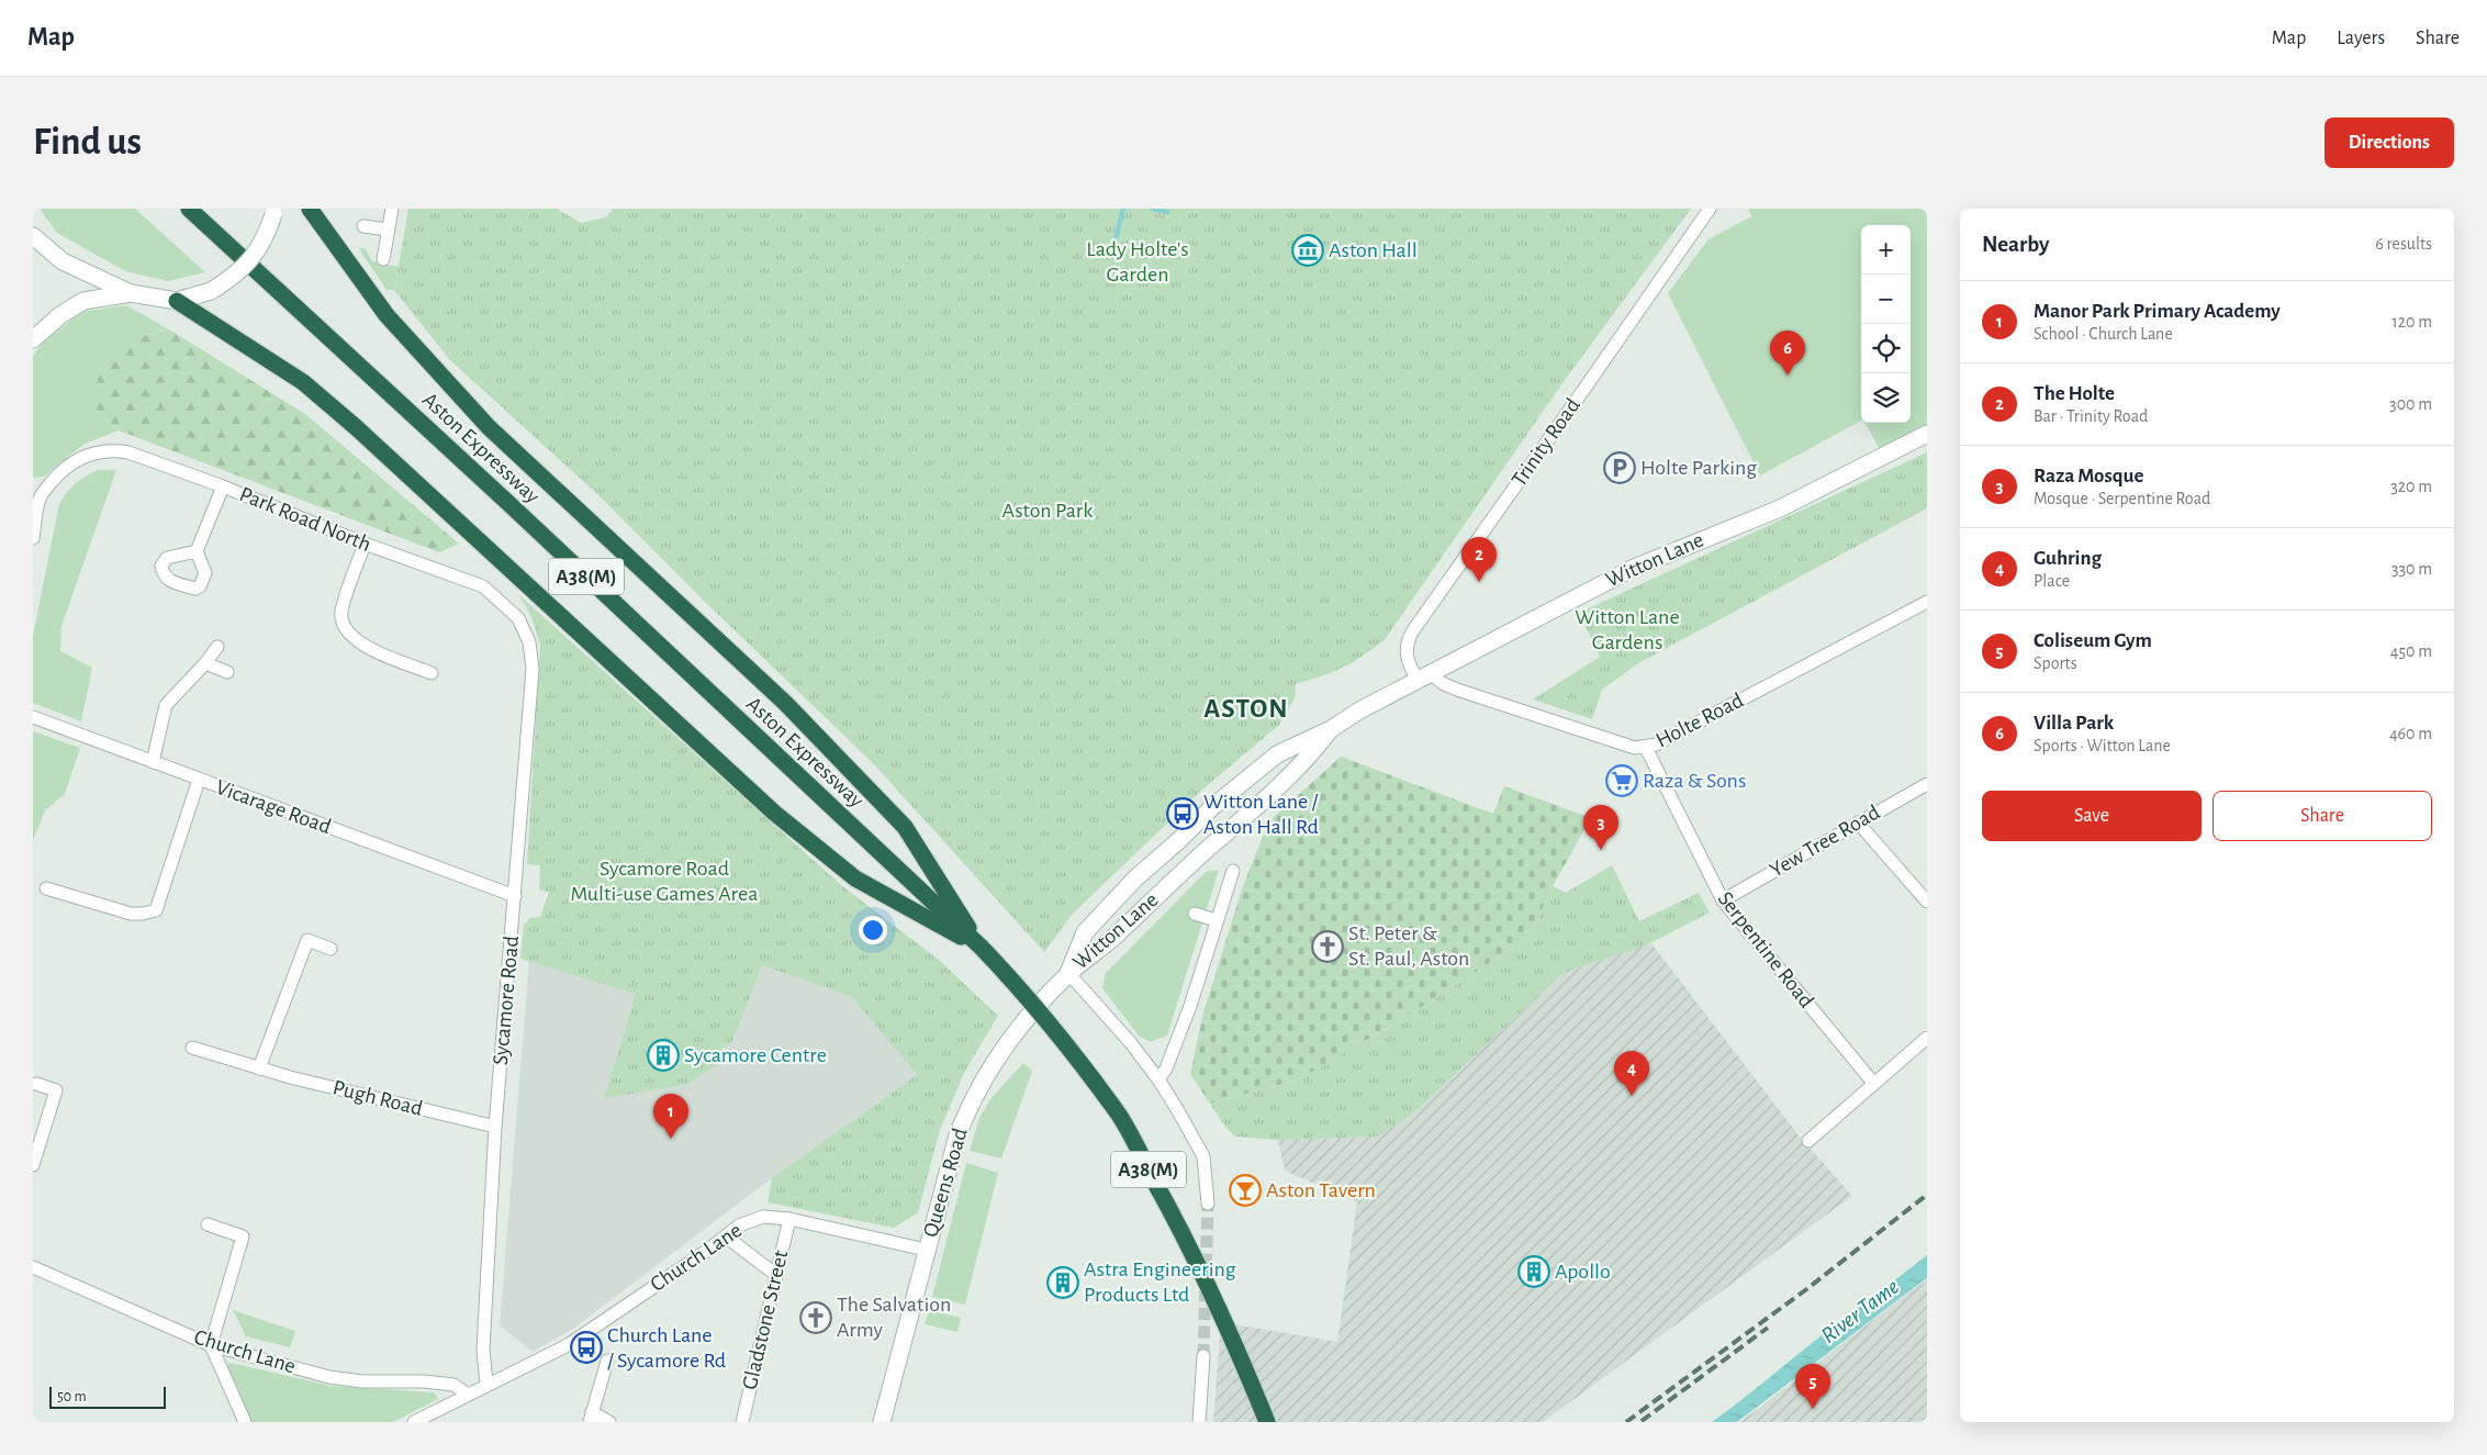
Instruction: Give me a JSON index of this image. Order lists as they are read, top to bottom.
{
  "streets": {
    "highway": ["Aston Expressway", "A38(M)"],
    "main road": ["Witton Lane", "Queens Road"],
    "street": [
      "Trinity Road",
      "Park Road North",
      "Holte Road",
      "Vicarage Road",
      "Yew Tree Road",
      "Serpentine Road",
      "Sycamore Road",
      "Pugh Road",
      "Church Lane",
      "Gladstone Street"
    ]
  },
  "crossings": [
    ["Trinity Road", "Witton Lane"],
    ["Trinity Road", "Holte Road"],
    ["Park Road North", "Sycamore Road"],
    ["Witton Lane", "Holte Road"],
    ["Witton Lane", "Queens Road"],
    ["Holte Road", "Serpentine Road"],
    ["Vicarage Road", "Sycamore Road"],
    ["Yew Tree Road", "Serpentine Road"],
    ["Sycamore Road", "Pugh Road"],
    ["Sycamore Road", "Church Lane"],
    ["Queens Road", "Church Lane"],
    ["Church Lane", "Gladstone Street"]
  ],
  "districts": ["ASTON"],
  "water": ["River Tame"],
  "parks": [
    "Lady Holte's Garden",
    "Aston Park",
    "Witton Lane Gardens",
    "Sycamore Road Multi-use Games Area"
  ],
  "places": {
    "museum": ["Aston Hall"],
    "parking": ["Holte Parking"],
    "supermarket": ["Raza & Sons"],
    "bus stop": ["Witton Lane / Aston Hall Rd", "Church Lane / Sycamore Rd"],
    "church": ["St. Peter & St. Paul, Aston", "The Salvation Army"],
    "building": ["Sycamore Centre", "Apollo", "Astra Engineering Products Ltd"],
    "bar": ["Aston Tavern"]
  },
  "scale_bar": "50 m",
  "page": {
    "header": "Map",
    "nav": ["Map", "Layers", "Share"],
    "buttons": [
      "Directions",
      ["Save", "Share"]
    ],
    "title": "Find us",
    "heading": ["Nearby", "6 results"],
    "map_buttons": ["+", "−"],
    "list": [
      {
        "mark": "1",
        "name": "Manor Park Primary Academy",
        "note": "School · Church Lane",
        "value": "120 m"
      },
      {
        "mark": "2",
        "name": "The Holte",
        "note": "Bar · Trinity Road",
        "value": "300 m"
      },
      {
        "mark": "3",
        "name": "Raza Mosque",
        "note": "Mosque · Serpentine Road",
        "value": "320 m"
      },
      {
        "mark": "4",
        "name": "Guhring",
        "note": "Place",
        "value": "330 m"
      },
      {
        "mark": "5",
        "name": "Coliseum Gym",
        "note": "Sports",
        "value": "450 m"
      },
      {
        "mark": "6",
        "name": "Villa Park",
        "note": "Sports · Witton Lane",
        "value": "460 m"
      }
    ],
    "pins": [
      "6",
      "2",
      "3",
      "4",
      "1",
      "5"
    ],
    "scale": "50 m"
  }
}
